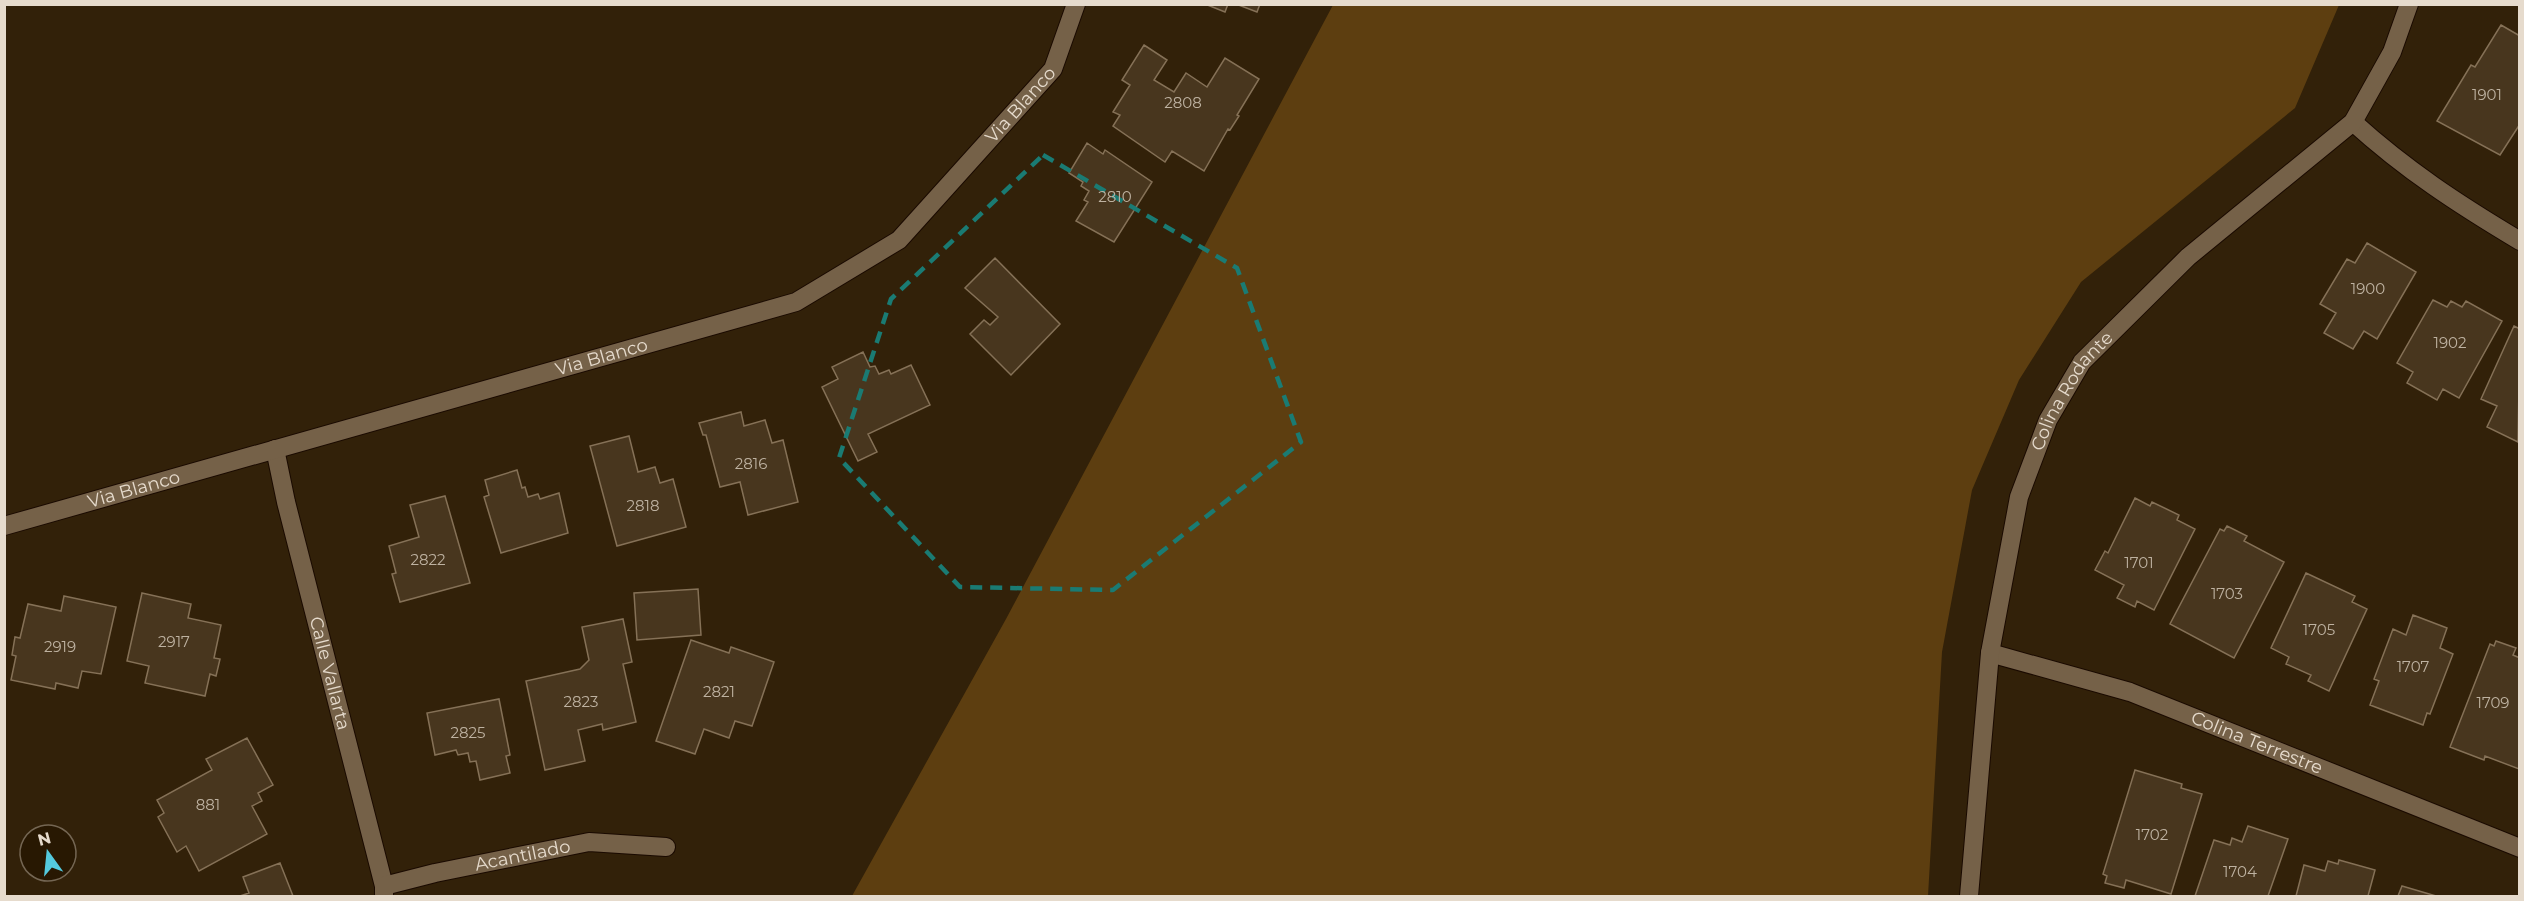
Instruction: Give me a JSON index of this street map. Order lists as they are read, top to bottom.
{
  "streets": {
    "street": [
      "Via Blanco",
      "Colina Rodante",
      "Calle Vallarta",
      "Colina Terrestre",
      "Acantilado"
    ]
  },
  "crossings": [
    ["Via Blanco", "Calle Vallarta"],
    ["Colina Rodante", "Colina Terrestre"],
    ["Calle Vallarta", "Acantilado"]
  ],
  "house_numbers": [
    "1901",
    "2808",
    "2810",
    "1900",
    "1902",
    "2816",
    "2818",
    "2822",
    "1701",
    "1703",
    "1705",
    "2917",
    "2919",
    "1707",
    "2821",
    "2823",
    "1709",
    "2825",
    "881",
    "1702",
    "1704"
  ],
  "north": "top"
}
